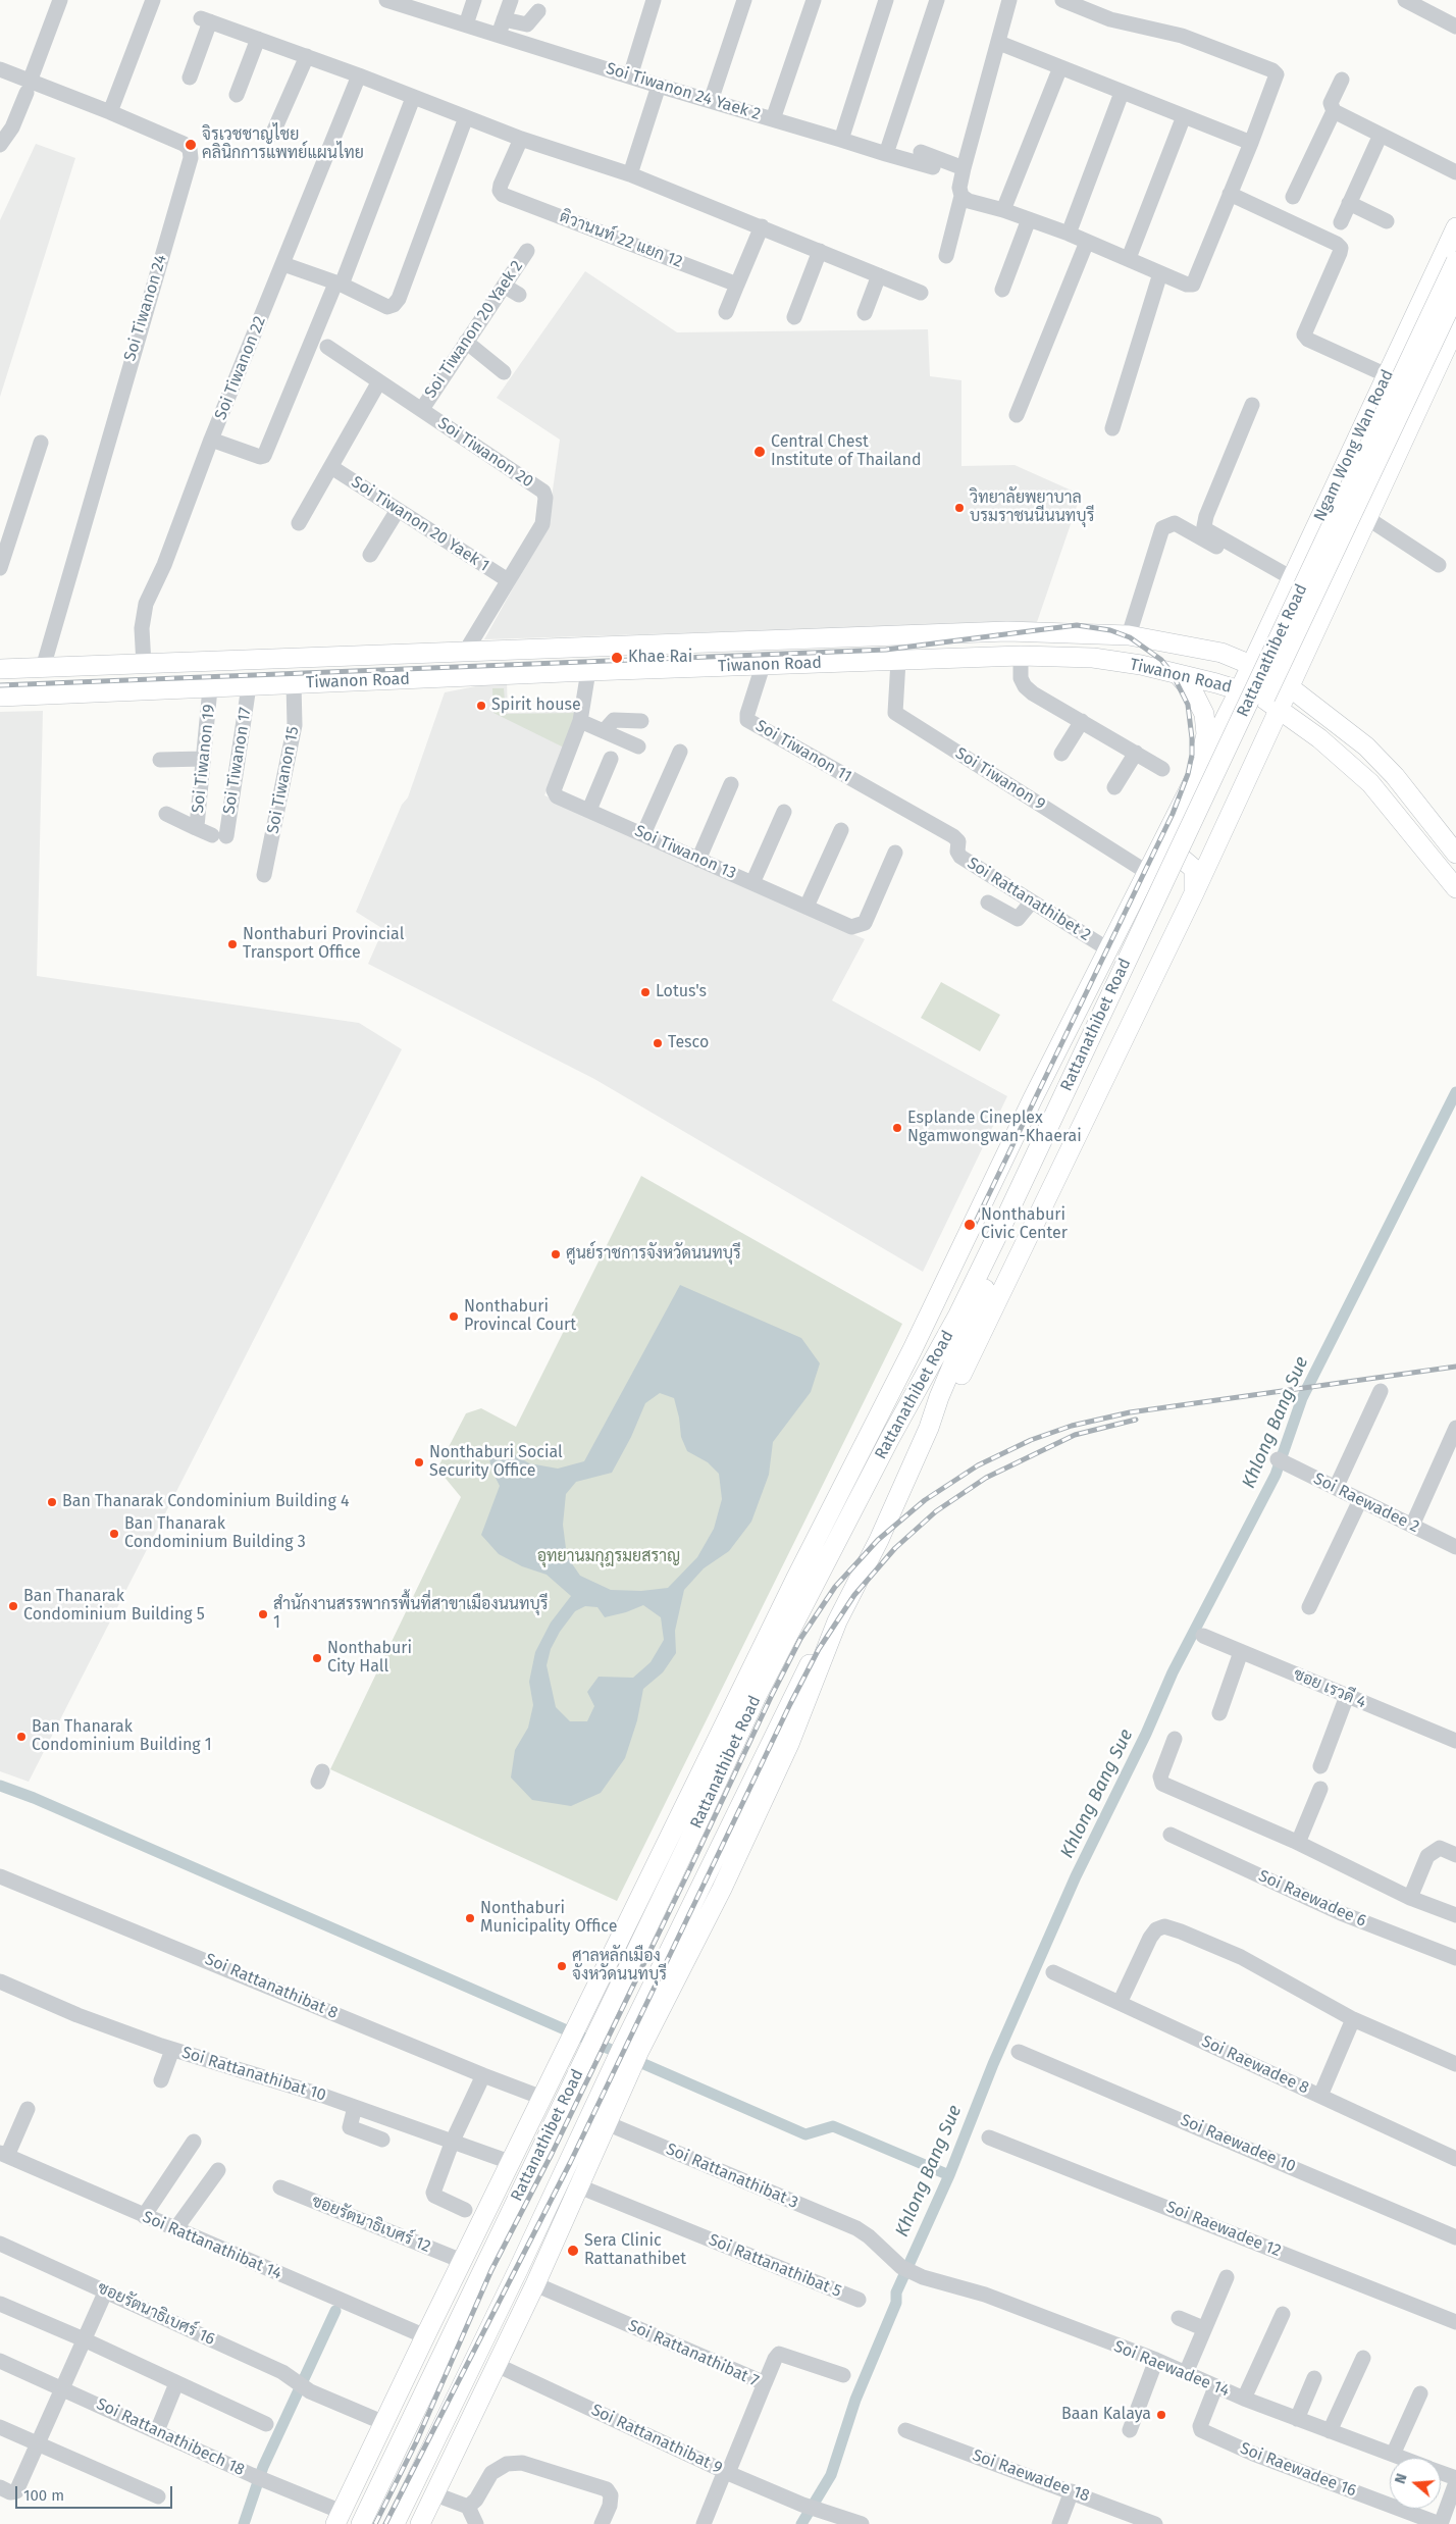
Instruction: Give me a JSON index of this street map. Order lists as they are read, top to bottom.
{
  "streets": {
    "main road": ["Ngam Wong Wan Road", "Rattanathibet Road", "Tiwanon Road"],
    "street": [
      "Soi Tiwanon 24 Yaek 2",
      "ติวานนท์ 22 แยก 12",
      "Soi Tiwanon 24",
      "Soi Tiwanon 20 Yaek 2",
      "Soi Tiwanon 22",
      "Soi Tiwanon 20",
      "Soi Tiwanon 20 Yaek 1",
      "Soi Tiwanon 11",
      "Soi Tiwanon 19",
      "Soi Tiwanon 17",
      "Soi Tiwanon 9",
      "Soi Tiwanon 15",
      "Soi Tiwanon 13",
      "Soi Rattanathibet 2",
      "Soi Raewadee 2",
      "ซอย เรวดี 4",
      "Soi Raewadee 6",
      "Soi Rattanathibat 8",
      "Soi Raewadee 8",
      "Soi Rattanathibat 10",
      "Soi Raewadee 10",
      "Soi Rattanathibat 3",
      "ซอยรัตนาธิเบศร์ 12",
      "Soi Raewadee 12",
      "Soi Rattanathibat 14",
      "Soi Rattanathibat 5",
      "ซอยรัตนาธิเบศร์ 16",
      "Soi Rattanathibat 7",
      "Soi Raewadee 14",
      "Soi Rattanathibech 18",
      "Soi Rattanathibat 9",
      "Soi Raewadee 16",
      "Soi Raewadee 18"
    ]
  },
  "crossings": [
    ["Soi Tiwanon 24", "Tiwanon Road"],
    ["Soi Tiwanon 20 Yaek 2", "Soi Tiwanon 20"],
    ["Soi Tiwanon 22", "Tiwanon Road"],
    ["Ngam Wong Wan Road", "Tiwanon Road"],
    ["Soi Tiwanon 20", "Soi Tiwanon 20 Yaek 1"],
    ["Soi Tiwanon 20", "Tiwanon Road"],
    ["Rattanathibet Road", "Tiwanon Road"],
    ["Rattanathibet Road", "Soi Tiwanon 9"],
    ["Rattanathibet Road", "Soi Rattanathibet 2"],
    ["Rattanathibet Road", "Soi Rattanathibat 8"],
    ["Rattanathibet Road", "Soi Rattanathibat 10"],
    ["Rattanathibet Road", "Soi Rattanathibat 3"],
    ["Rattanathibet Road", "ซอยรัตนาธิเบศร์ 12"],
    ["Rattanathibet Road", "Soi Rattanathibat 14"],
    ["Rattanathibet Road", "Soi Rattanathibat 5"],
    ["Rattanathibet Road", "ซอยรัตนาธิเบศร์ 16"],
    ["Rattanathibet Road", "Soi Rattanathibat 7"],
    ["Rattanathibet Road", "Soi Rattanathibech 18"],
    ["Rattanathibet Road", "Soi Rattanathibat 9"],
    ["Tiwanon Road", "Soi Tiwanon 11"],
    ["Tiwanon Road", "Soi Tiwanon 19"],
    ["Tiwanon Road", "Soi Tiwanon 17"],
    ["Tiwanon Road", "Soi Tiwanon 9"],
    ["Tiwanon Road", "Soi Tiwanon 15"],
    ["Tiwanon Road", "Soi Tiwanon 13"],
    ["Soi Tiwanon 11", "Soi Rattanathibet 2"],
    ["Soi Tiwanon 19", "Soi Tiwanon 17"],
    ["Soi Rattanathibat 3", "Soi Raewadee 14"],
    ["Soi Rattanathibat 7", "Soi Rattanathibat 9"],
    ["Soi Raewadee 14", "Soi Raewadee 16"]
  ],
  "water": ["Khlong Bang Sue"],
  "parks": ["อุทยานมกุฎรมยสราญ"],
  "places": [
    "จิรเวชชาญไชย คลินิกการแพทย์แผนไทย",
    "Central Chest Institute of Thailand",
    "วิทยาลัยพยาบาล บรมราชนนีนนทบุรี",
    "Khae Rai",
    "Spirit house",
    "Nonthaburi Provincial Transport Office",
    "Lotus's",
    "Tesco",
    "Esplande Cineplex Ngamwongwan-Khaerai",
    "Nonthaburi Civic Center",
    "ศูนย์ราชการจังหวัดนนทบุรี",
    "Nonthaburi Provincal Court",
    "Nonthaburi Social Security Office",
    "Ban Thanarak Condominium Building 4",
    "Ban Thanarak Condominium Building 3",
    "Ban Thanarak Condominium Building 5",
    "สำนักงานสรรพากรพื้นที่สาขาเมืองนนทบุรี 1",
    "Nonthaburi City Hall",
    "Ban Thanarak Condominium Building 1",
    "Nonthaburi Municipality Office",
    "ศาลหลักเมือง จังหวัดนนทบุรี",
    "Sera Clinic Rattanathibet",
    "Baan Kalaya"
  ],
  "scale_bar": "100 m",
  "north": "left"
}
